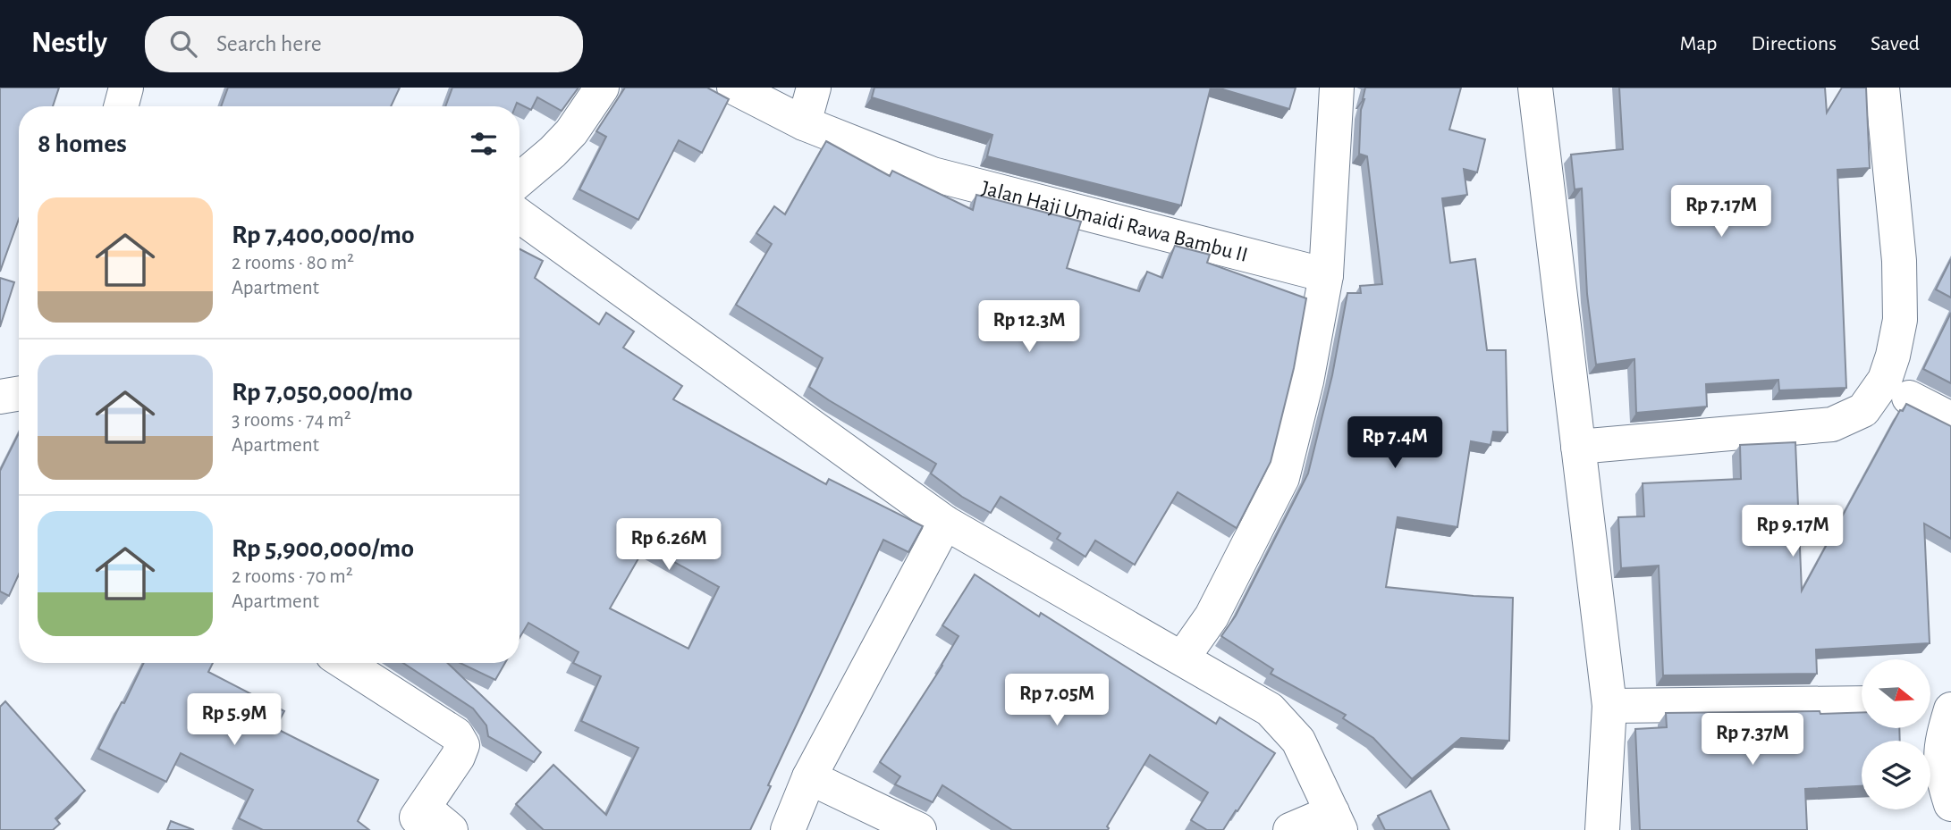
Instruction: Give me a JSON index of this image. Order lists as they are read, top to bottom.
{
  "streets": {
    "street": ["Jalan Haji Umaidi Rawa Bambu II"]
  },
  "north": "right",
  "page": {
    "header": "Nestly",
    "search": "Search here",
    "nav": ["Map", "Directions", "Saved"],
    "heading": "8 homes",
    "list": [
      {
        "name": "Rp 7,400,000/mo",
        "note": "2 rooms · 80 m² · Apartment"
      },
      {
        "name": "Rp 7,050,000/mo",
        "note": "3 rooms · 74 m² · Apartment"
      },
      {
        "name": "Rp 5,900,000/mo",
        "note": "2 rooms · 70 m² · Apartment"
      }
    ],
    "price": [
      "Rp 7.17M",
      "Rp 12.3M",
      "Rp 7.4M",
      "Rp 9.17M",
      "Rp 6.26M",
      "Rp 7.05M",
      "Rp 5.9M",
      "Rp 7.37M"
    ]
  }
}
